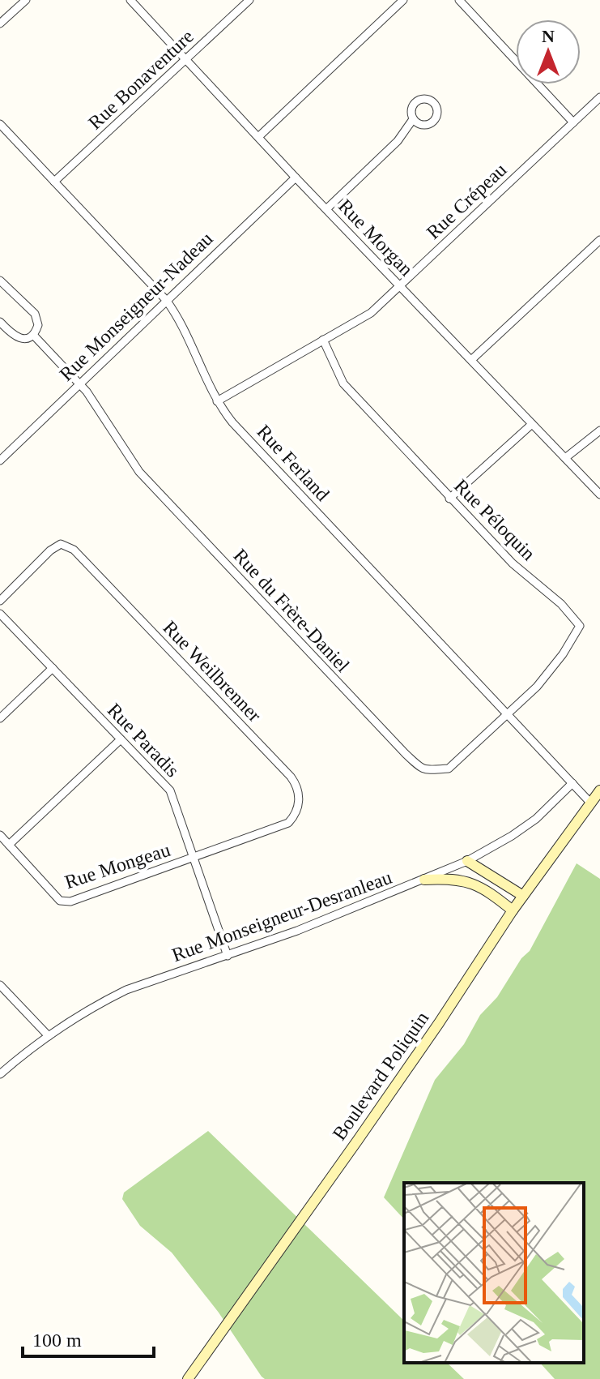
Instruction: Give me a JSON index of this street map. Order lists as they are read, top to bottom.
{
  "streets": {
    "street": [
      "Rue Bonaventure",
      "Rue Crépeau",
      "Rue Morgan",
      "Rue Monseigneur-Nadeau",
      "Rue Ferland",
      "Rue Péloquin",
      "Rue du Frère-Daniel",
      "Rue Weilbrenner",
      "Rue Paradis",
      "Rue Mongeau",
      "Rue Monseigneur-Desranleau",
      "Boulevard Poliquin"
    ]
  },
  "crossings": [
    ["Rue Bonaventure", "Rue Morgan"],
    ["Rue Bonaventure", "Rue Ferland"],
    ["Rue Crépeau", "Rue Morgan"],
    ["Rue Crépeau", "Rue Ferland"],
    ["Rue Crépeau", "Rue Péloquin"],
    ["Rue Morgan", "Rue Monseigneur-Nadeau"],
    ["Rue Monseigneur-Nadeau", "Rue Ferland"],
    ["Rue Monseigneur-Nadeau", "Rue du Frère-Daniel"],
    ["Rue Ferland", "Rue Péloquin"],
    ["Rue Ferland", "Rue du Frère-Daniel"],
    ["Rue Ferland", "Rue Monseigneur-Desranleau"],
    ["Rue Ferland", "Boulevard Poliquin"],
    ["Rue Péloquin", "Rue du Frère-Daniel"],
    ["Rue Weilbrenner", "Rue Paradis"],
    ["Rue Weilbrenner", "Rue Mongeau"],
    ["Rue Paradis", "Rue Mongeau"],
    ["Rue Paradis", "Rue Monseigneur-Desranleau"]
  ],
  "scale_bar": "100 m",
  "north": "top"
}
